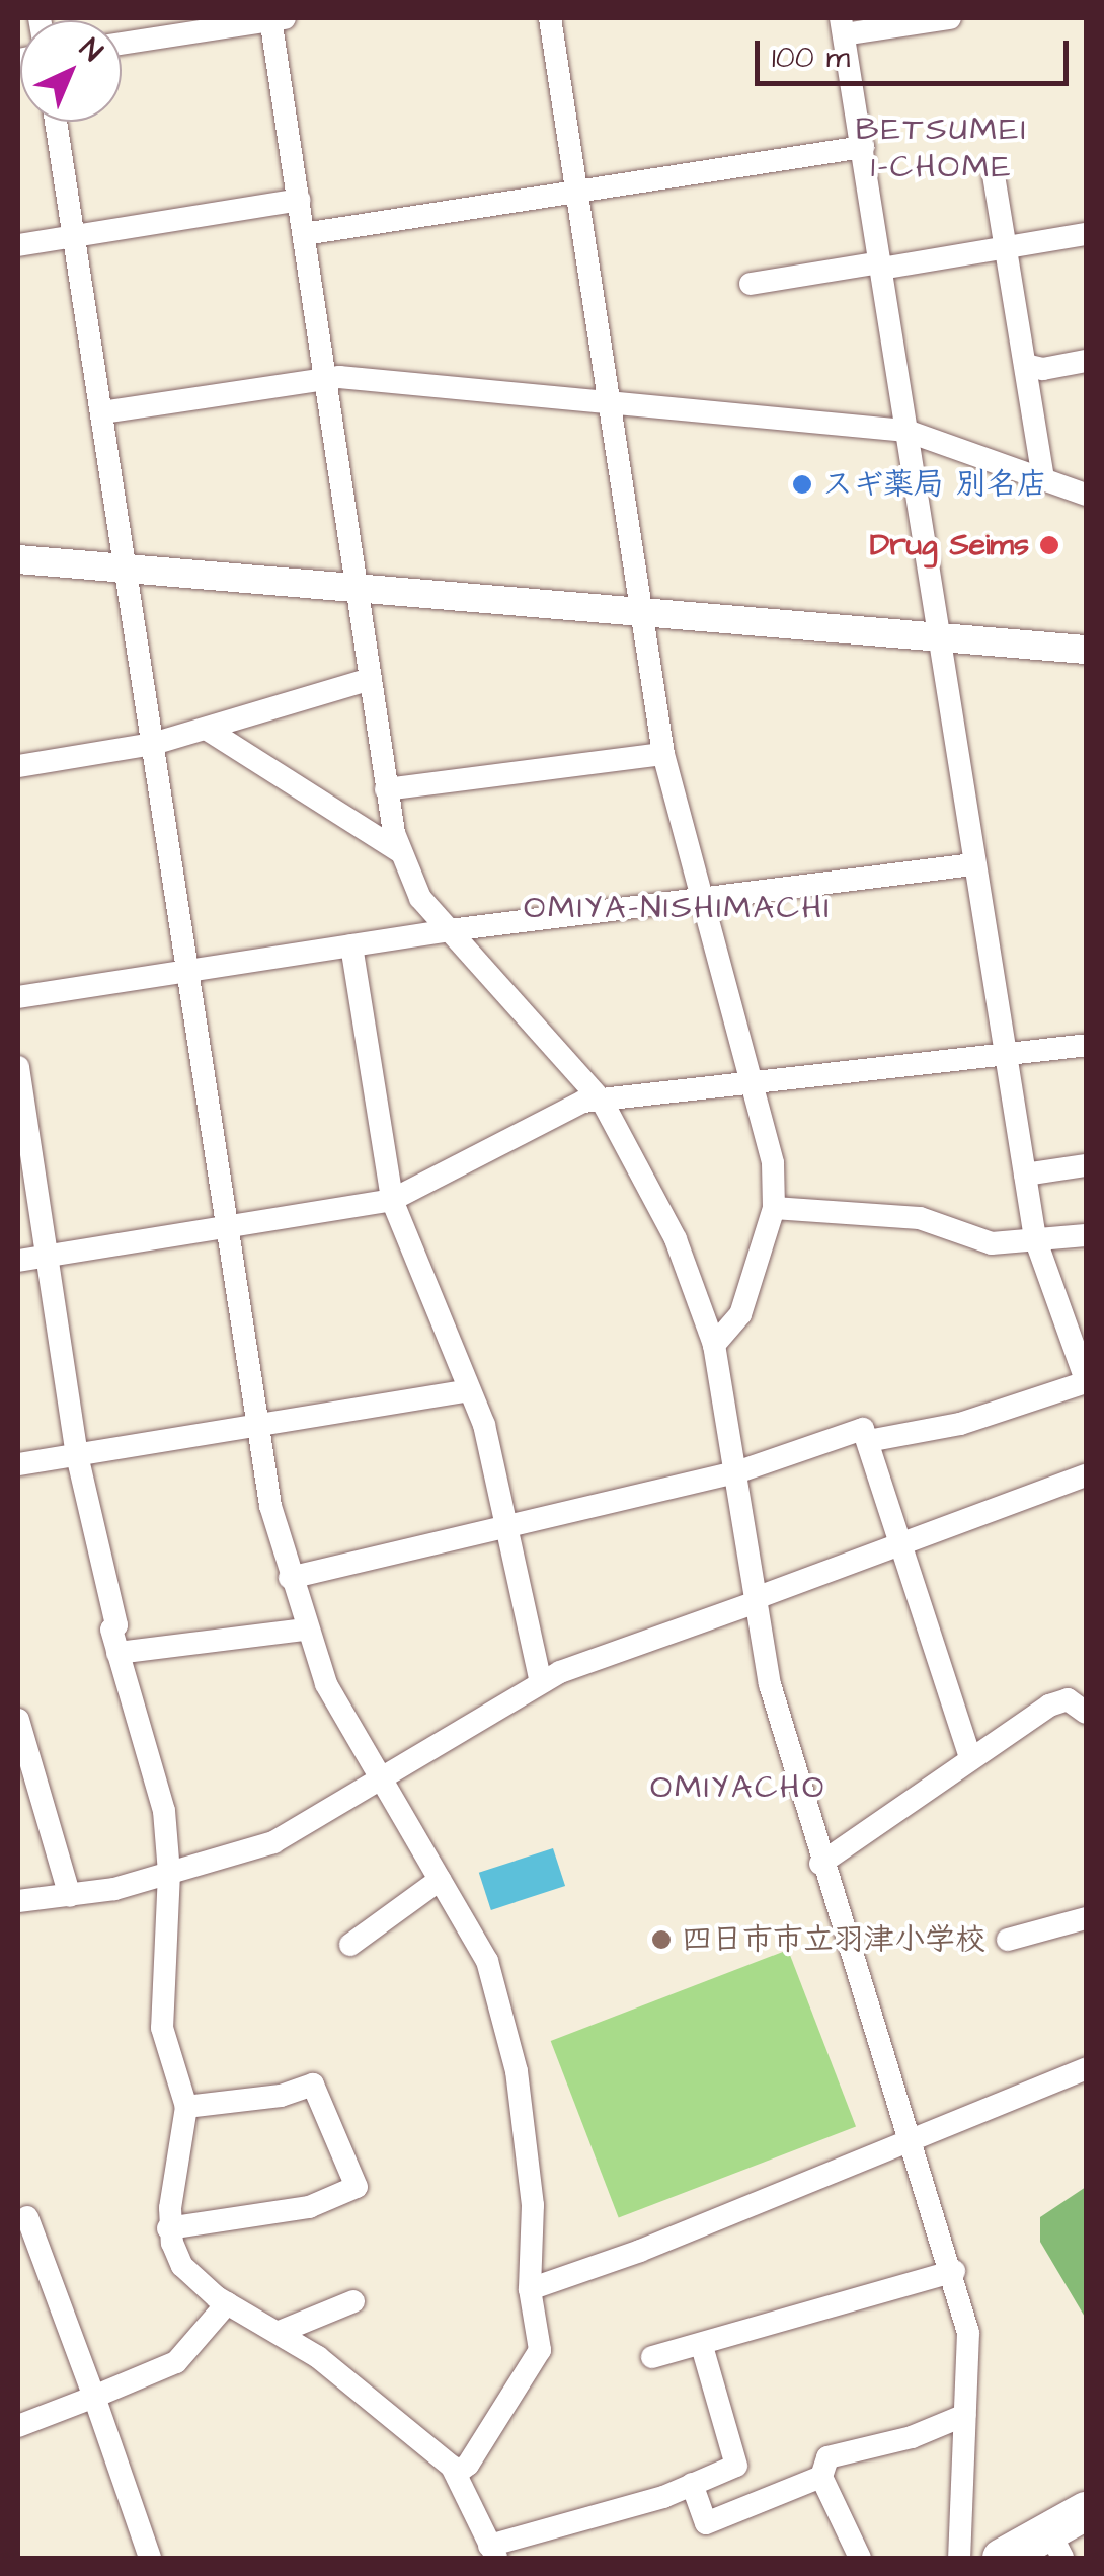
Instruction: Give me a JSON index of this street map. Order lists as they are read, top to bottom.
{
  "districts": ["BETSUMEI 1-CHOME", "OMIYA-NISHIMACHI", "OMIYACHO"],
  "places": ["スギ薬局 別名店", "Drug Seims", "四日市市立羽津小学校"],
  "scale_bar": "100 m",
  "north": "top right"
}
